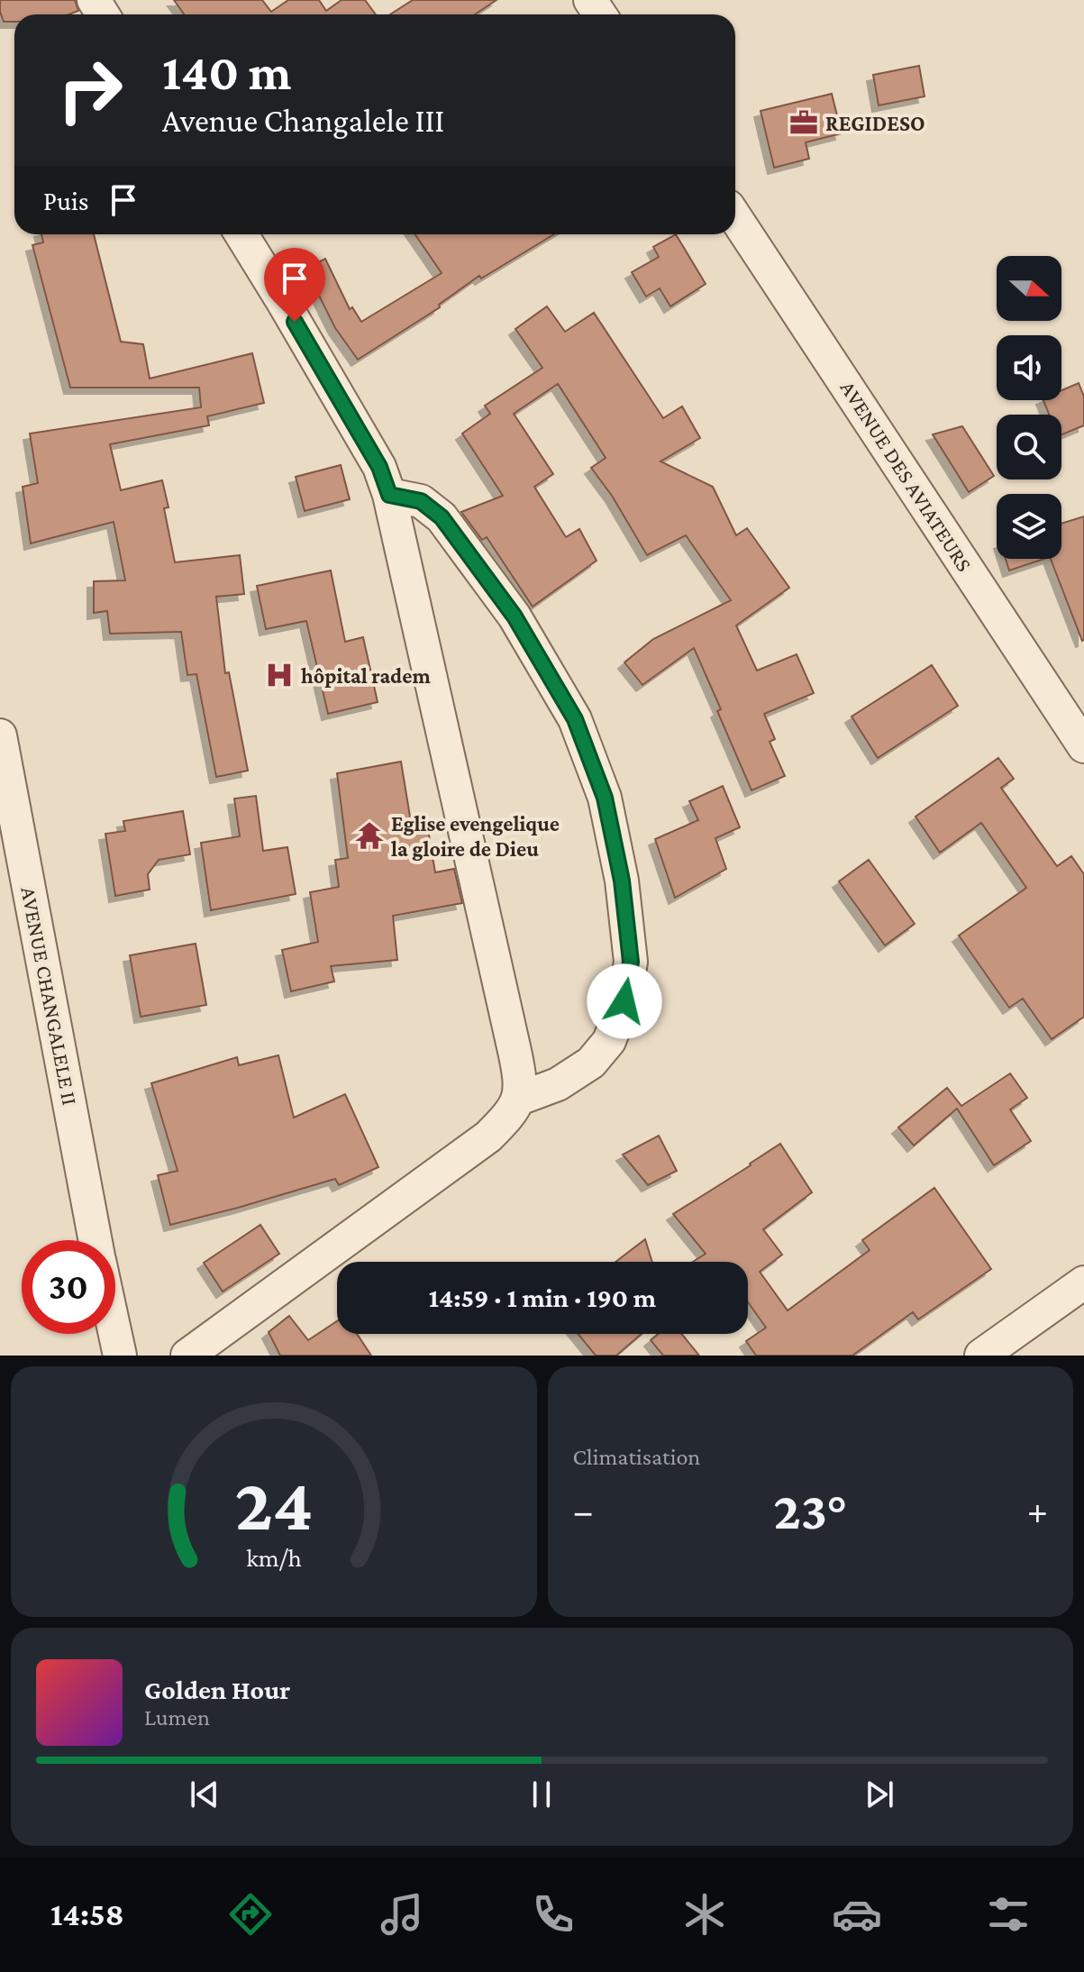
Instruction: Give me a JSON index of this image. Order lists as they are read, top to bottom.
{
  "streets": {
    "street": ["AVENUE DES AVIATEURS", "AVENUE CHANGALELE II"]
  },
  "places": {
    "office": ["REGIDESO"],
    "hospital": ["hôpital radem"],
    "temple": ["Eglise evengelique la gloire de Dieu"]
  },
  "north": "right",
  "page": {
    "turn": ["140 m", "Avenue Changalele III"],
    "then": "Puis",
    "limit": "30",
    "trip": "14:59 · 1 min · 190 m",
    "tile": "Climatisation",
    "heat": ["−", "23°", "+"],
    "song": ["Golden Hour", "Lumen"],
    "tabs": "14:58",
    "gauge": ["24", "km/h"]
  }
}
